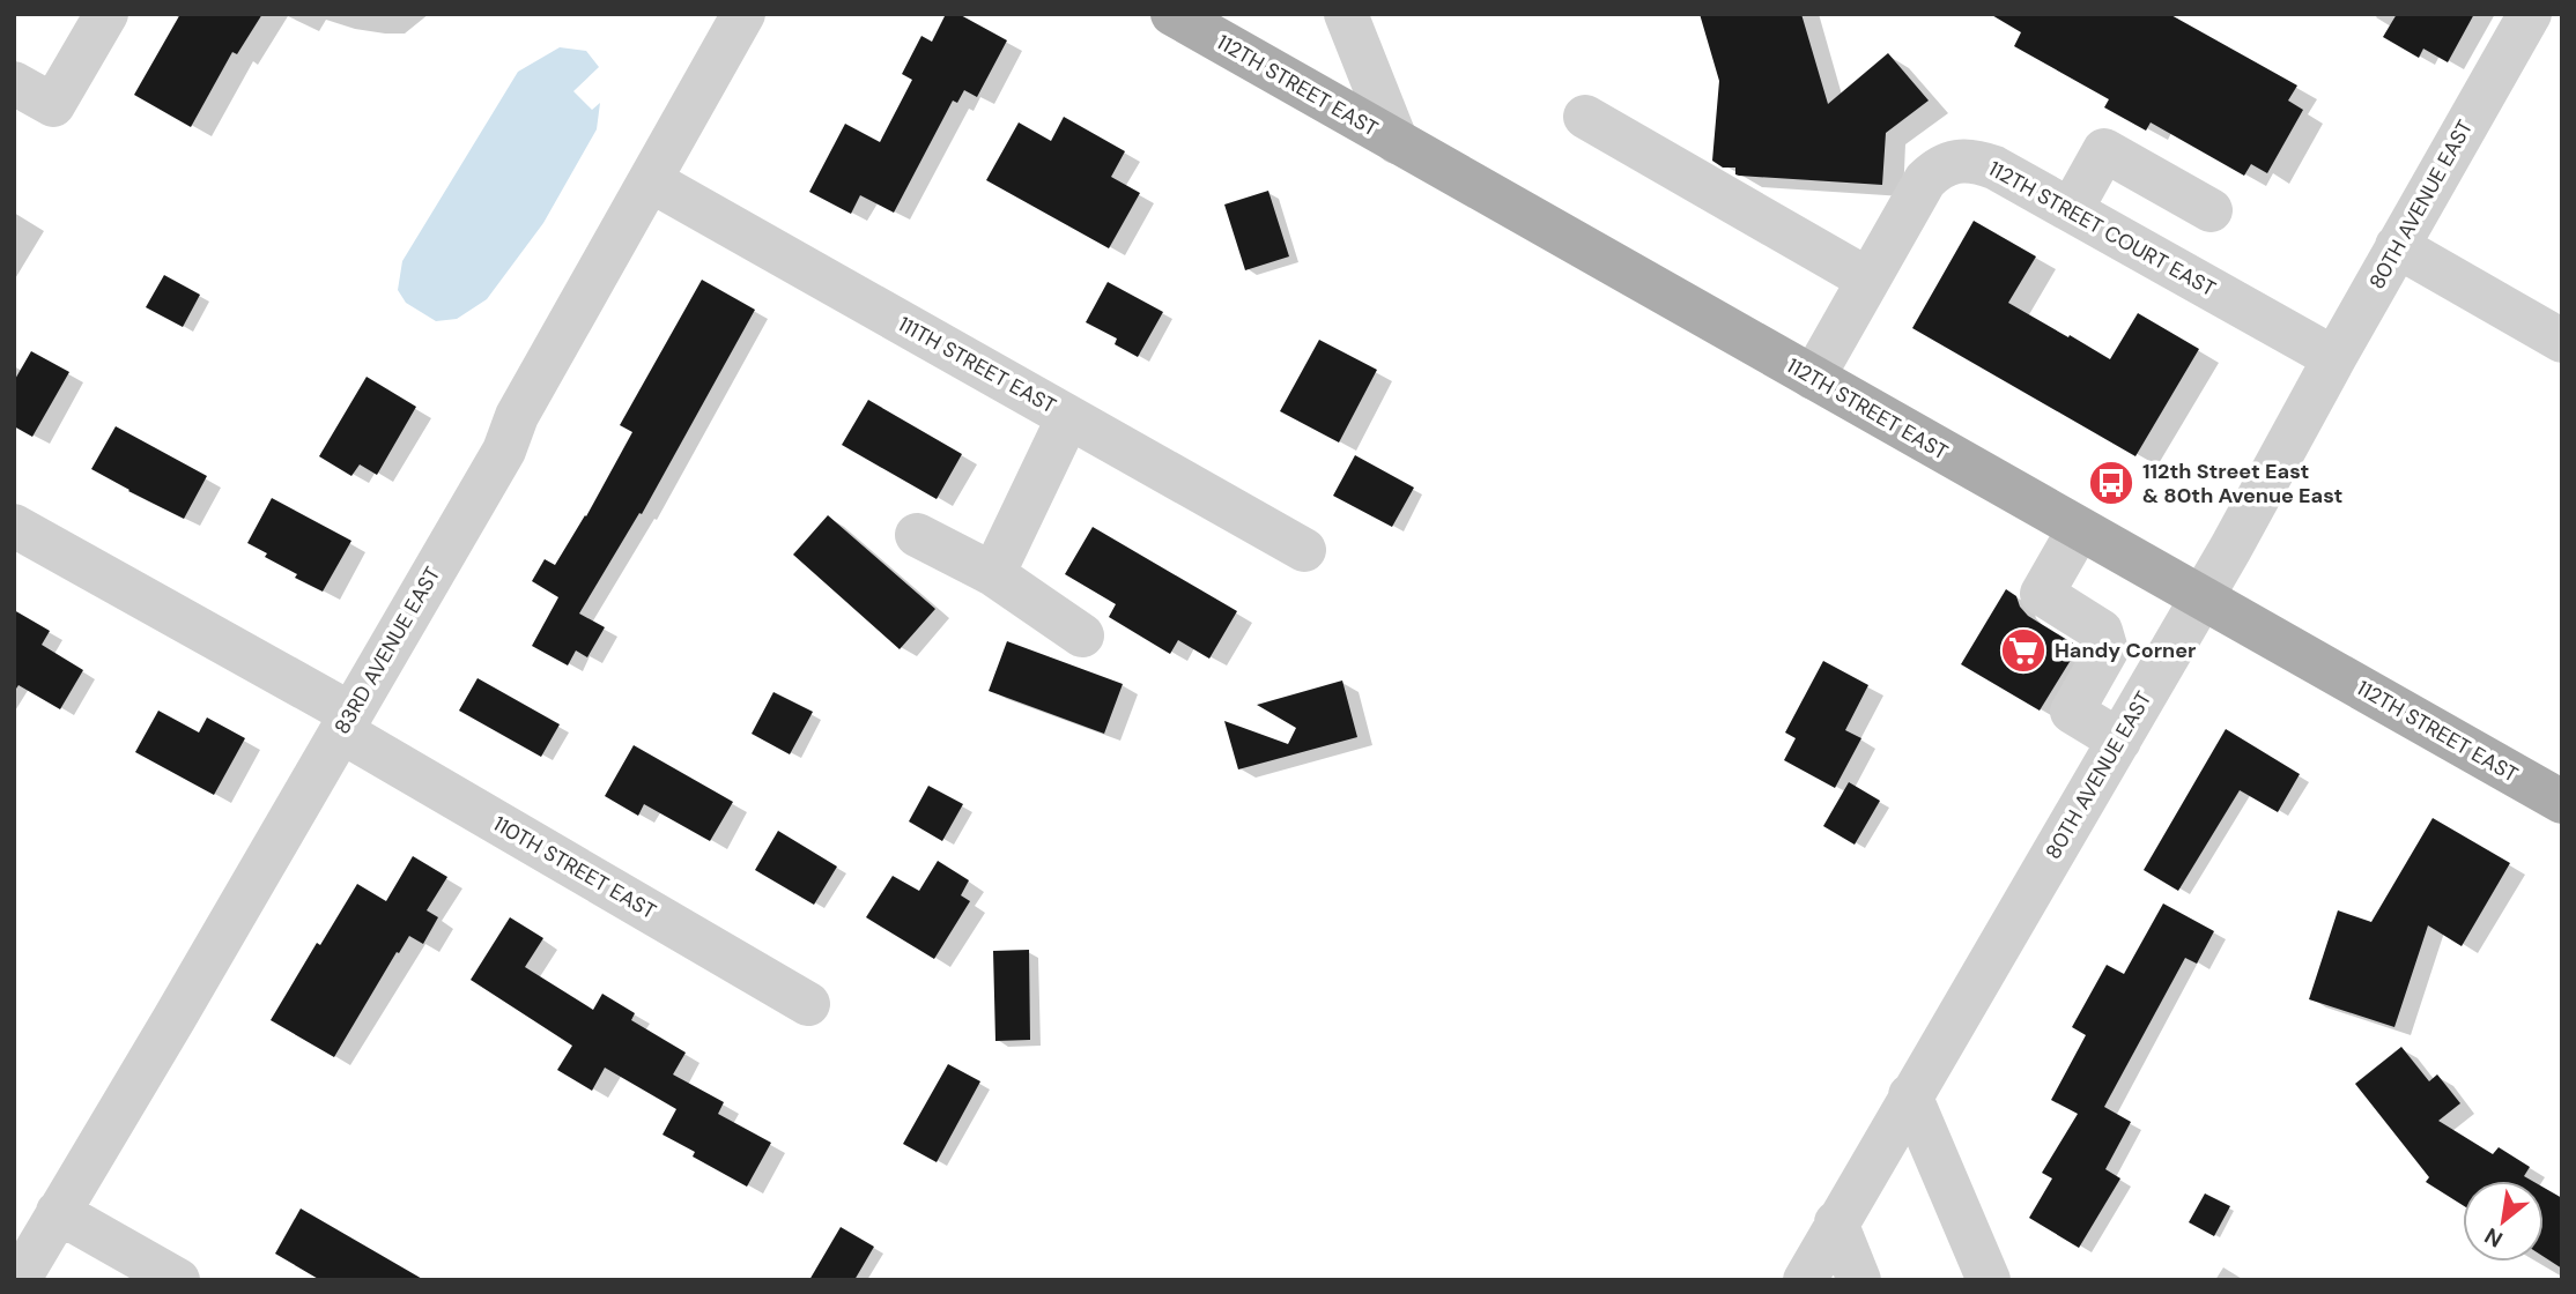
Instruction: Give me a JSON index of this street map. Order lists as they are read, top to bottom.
{
  "streets": {
    "main road": ["112TH STREET EAST"],
    "street": [
      "80TH AVENUE EAST",
      "112TH STREET COURT EAST",
      "111TH STREET EAST",
      "83RD AVENUE EAST",
      "110TH STREET EAST"
    ]
  },
  "crossings": [
    ["112TH STREET EAST", "80TH AVENUE EAST"],
    ["112TH STREET EAST", "112TH STREET COURT EAST"],
    ["80TH AVENUE EAST", "112TH STREET COURT EAST"],
    ["111TH STREET EAST", "83RD AVENUE EAST"],
    ["83RD AVENUE EAST", "110TH STREET EAST"]
  ],
  "places": {
    "bus stop": ["112th Street East & 80th Avenue East"],
    "supermarket": ["Handy Corner"]
  },
  "north": "bottom left"
}
